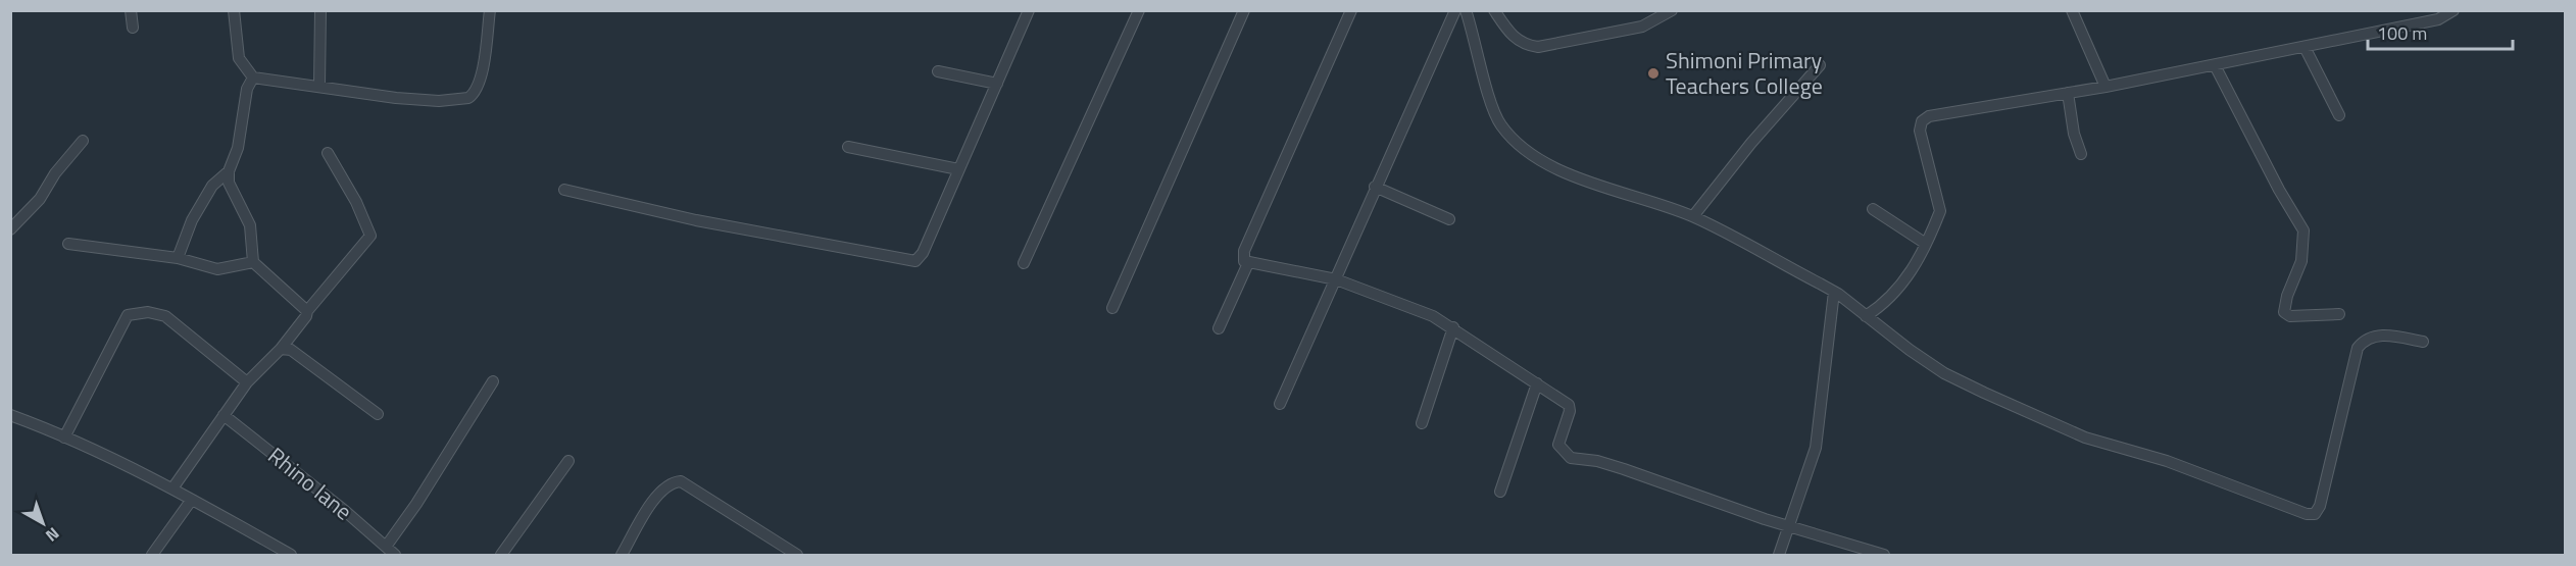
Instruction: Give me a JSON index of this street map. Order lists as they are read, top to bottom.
{
  "streets": {
    "street": ["Rhino lane"]
  },
  "places": ["Shimoni Primary Teachers College"],
  "scale_bar": "100 m",
  "north": "bottom right"
}
